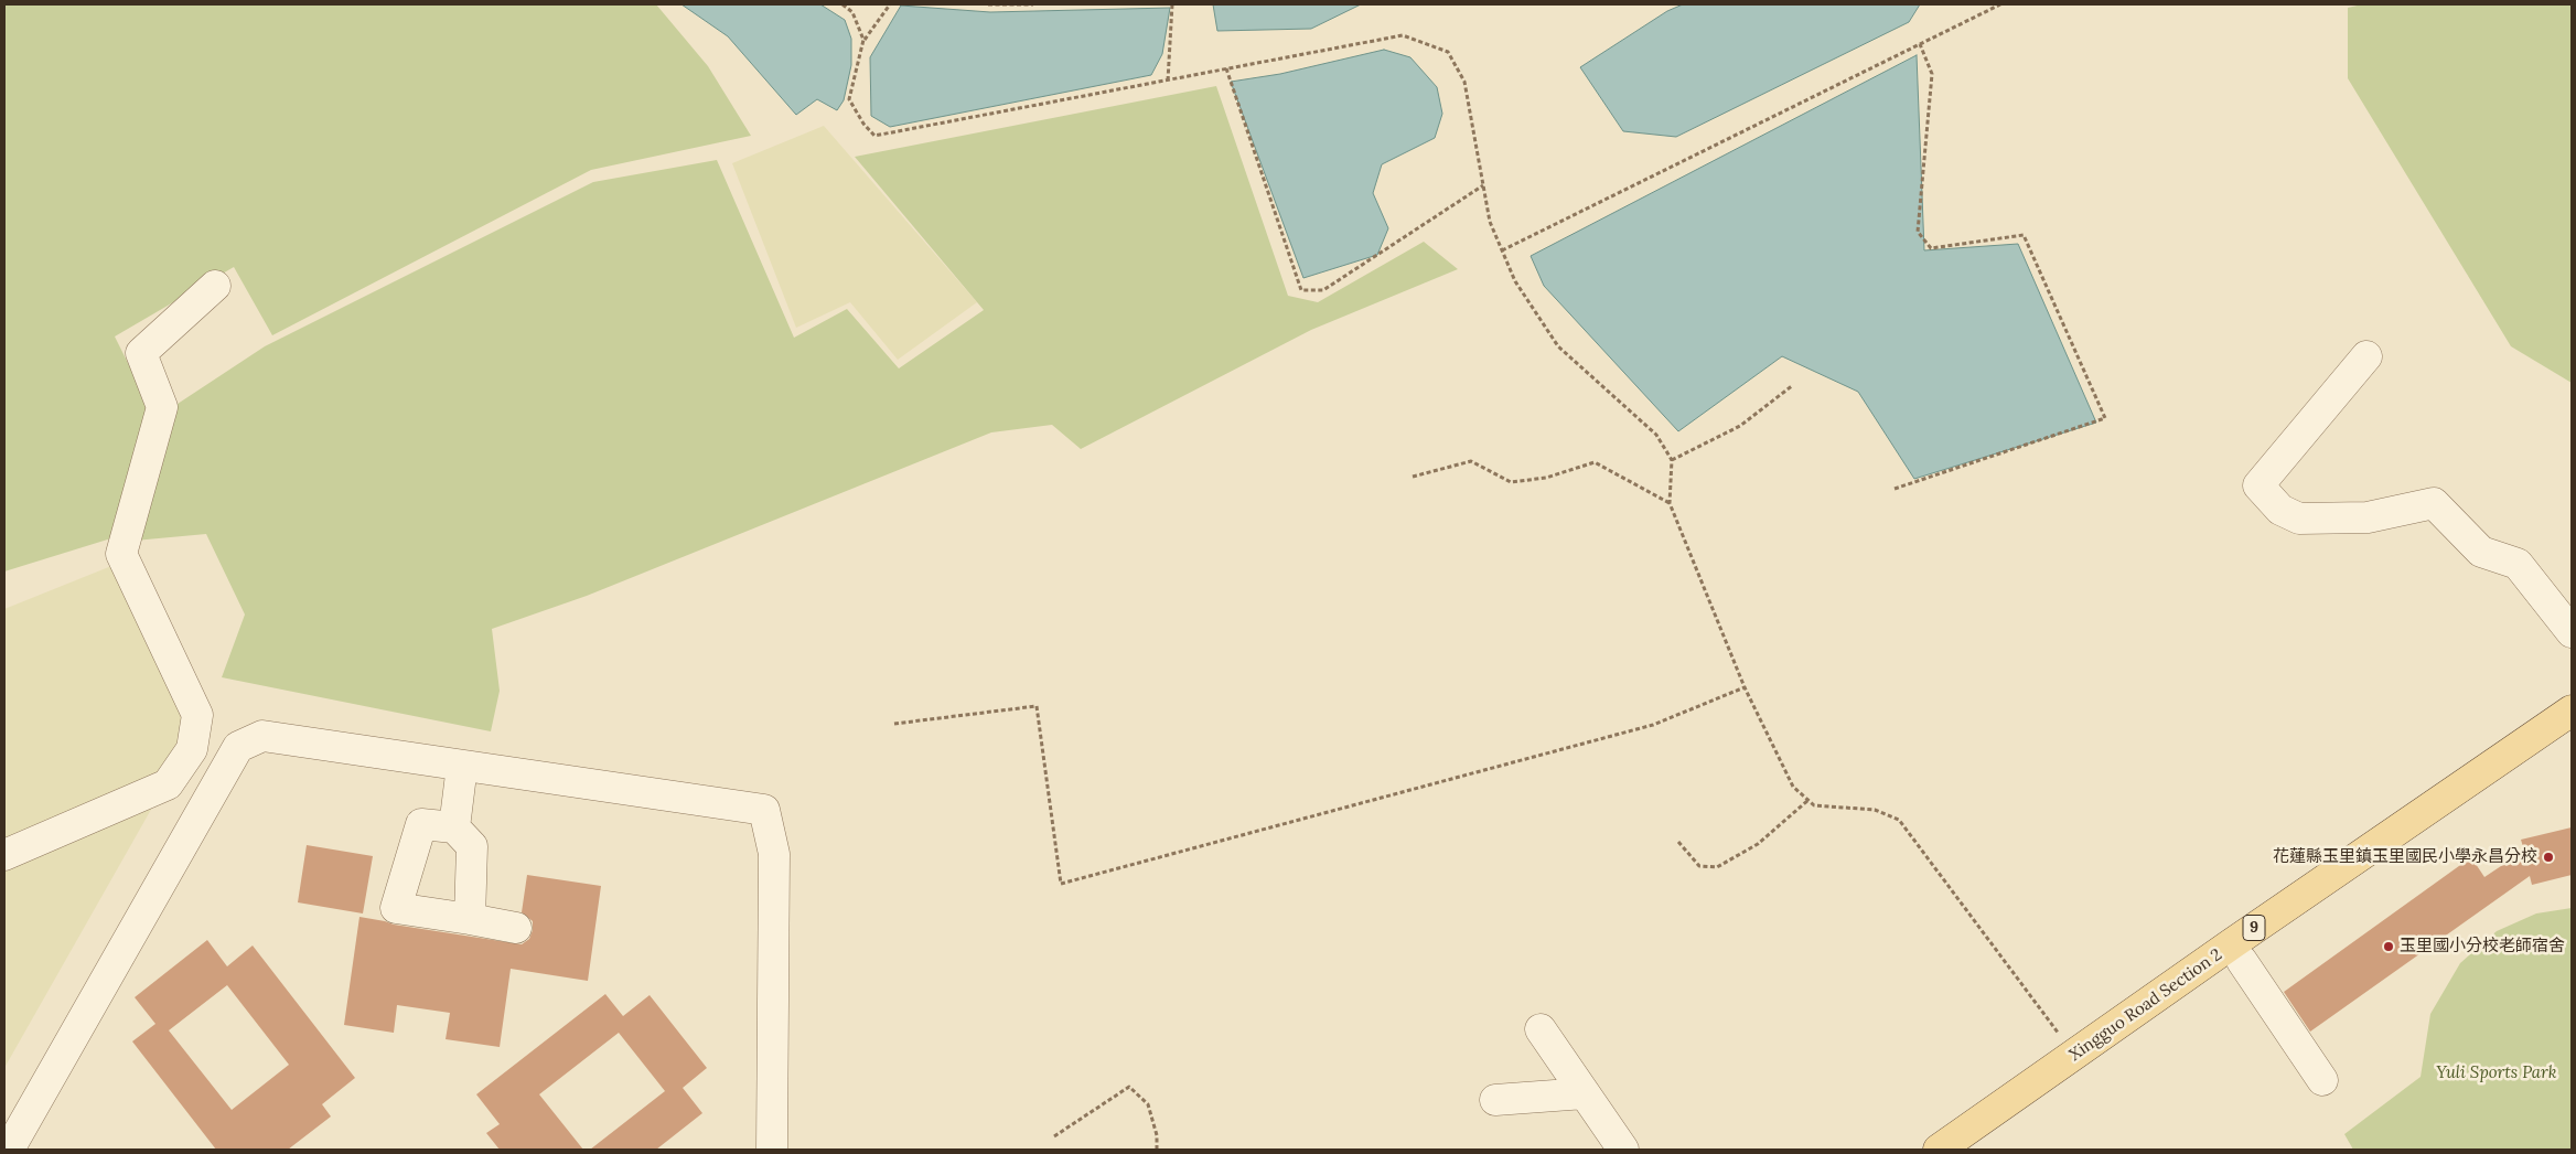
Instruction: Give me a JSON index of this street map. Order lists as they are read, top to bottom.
{
  "streets": {
    "main road": ["9", "Xingguo Road Section 2"]
  },
  "parks": ["Yuli Sports Park"],
  "places": ["花蓮縣玉里鎮玉里國民小學永昌分校", "玉里國小分校老師宿舍"]
}
